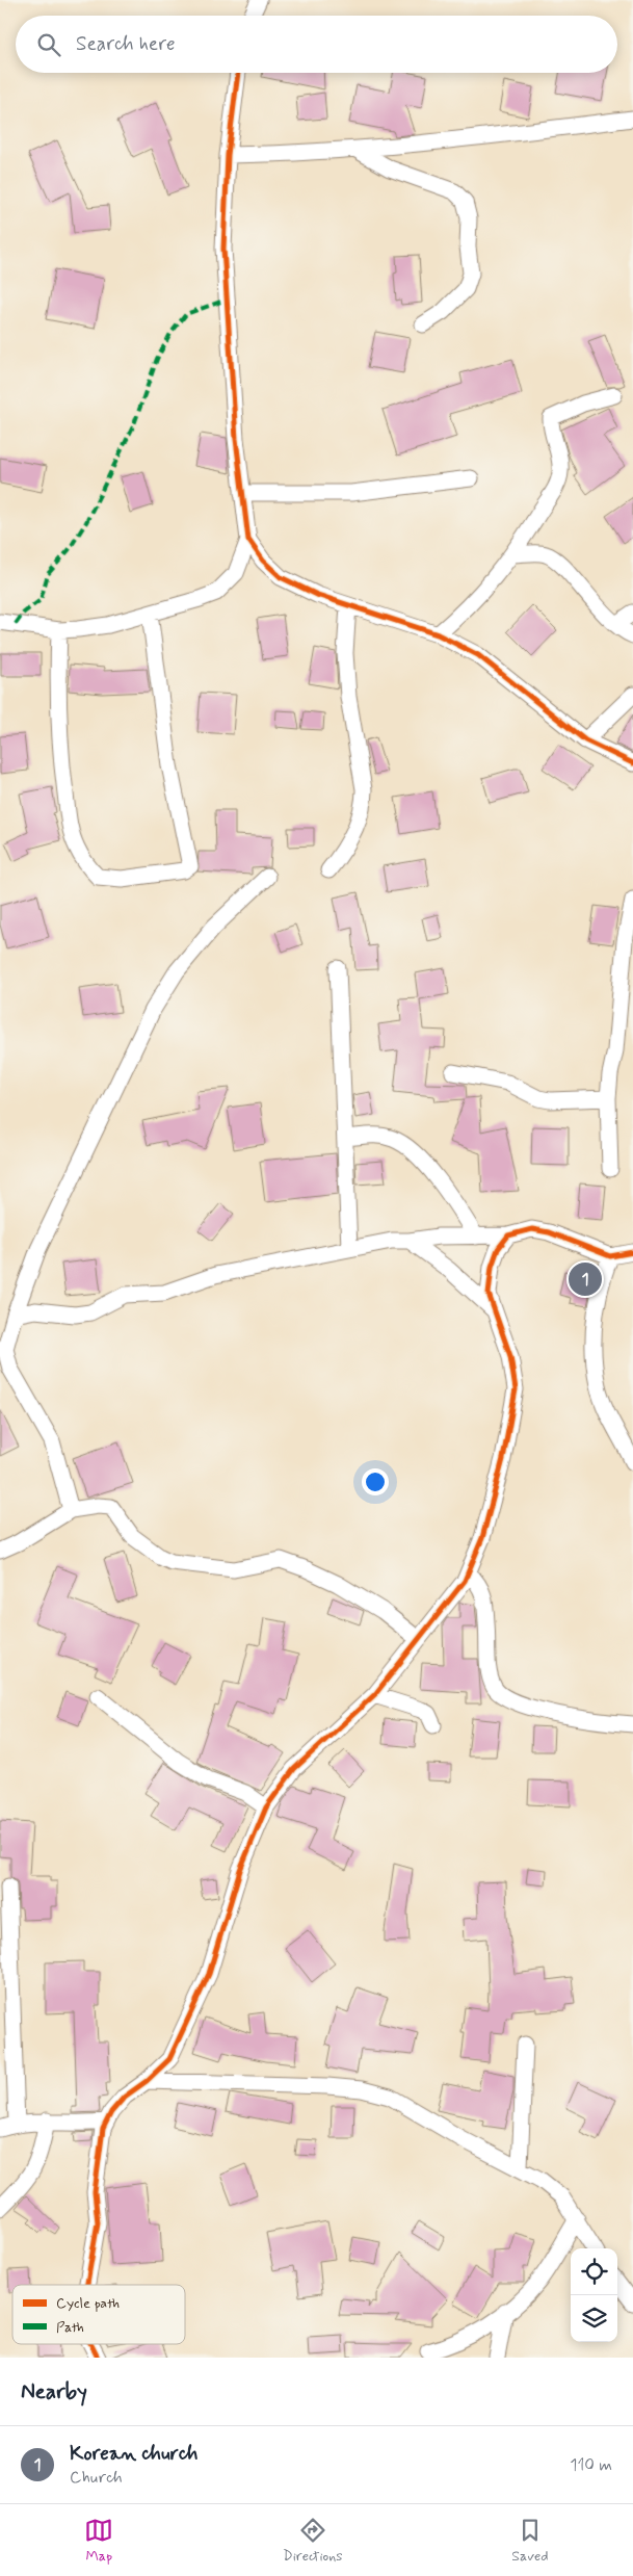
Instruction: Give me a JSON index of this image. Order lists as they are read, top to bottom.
{
  "legend": ["Cycle path", "Path"],
  "page": {
    "search": "Search here",
    "pins": "1",
    "heading": "Nearby",
    "list": [
      {
        "mark": "1",
        "name": "Korean church",
        "note": "Church",
        "value": "110 m"
      }
    ],
    "nav": ["Map", "Directions", "Saved"]
  }
}
